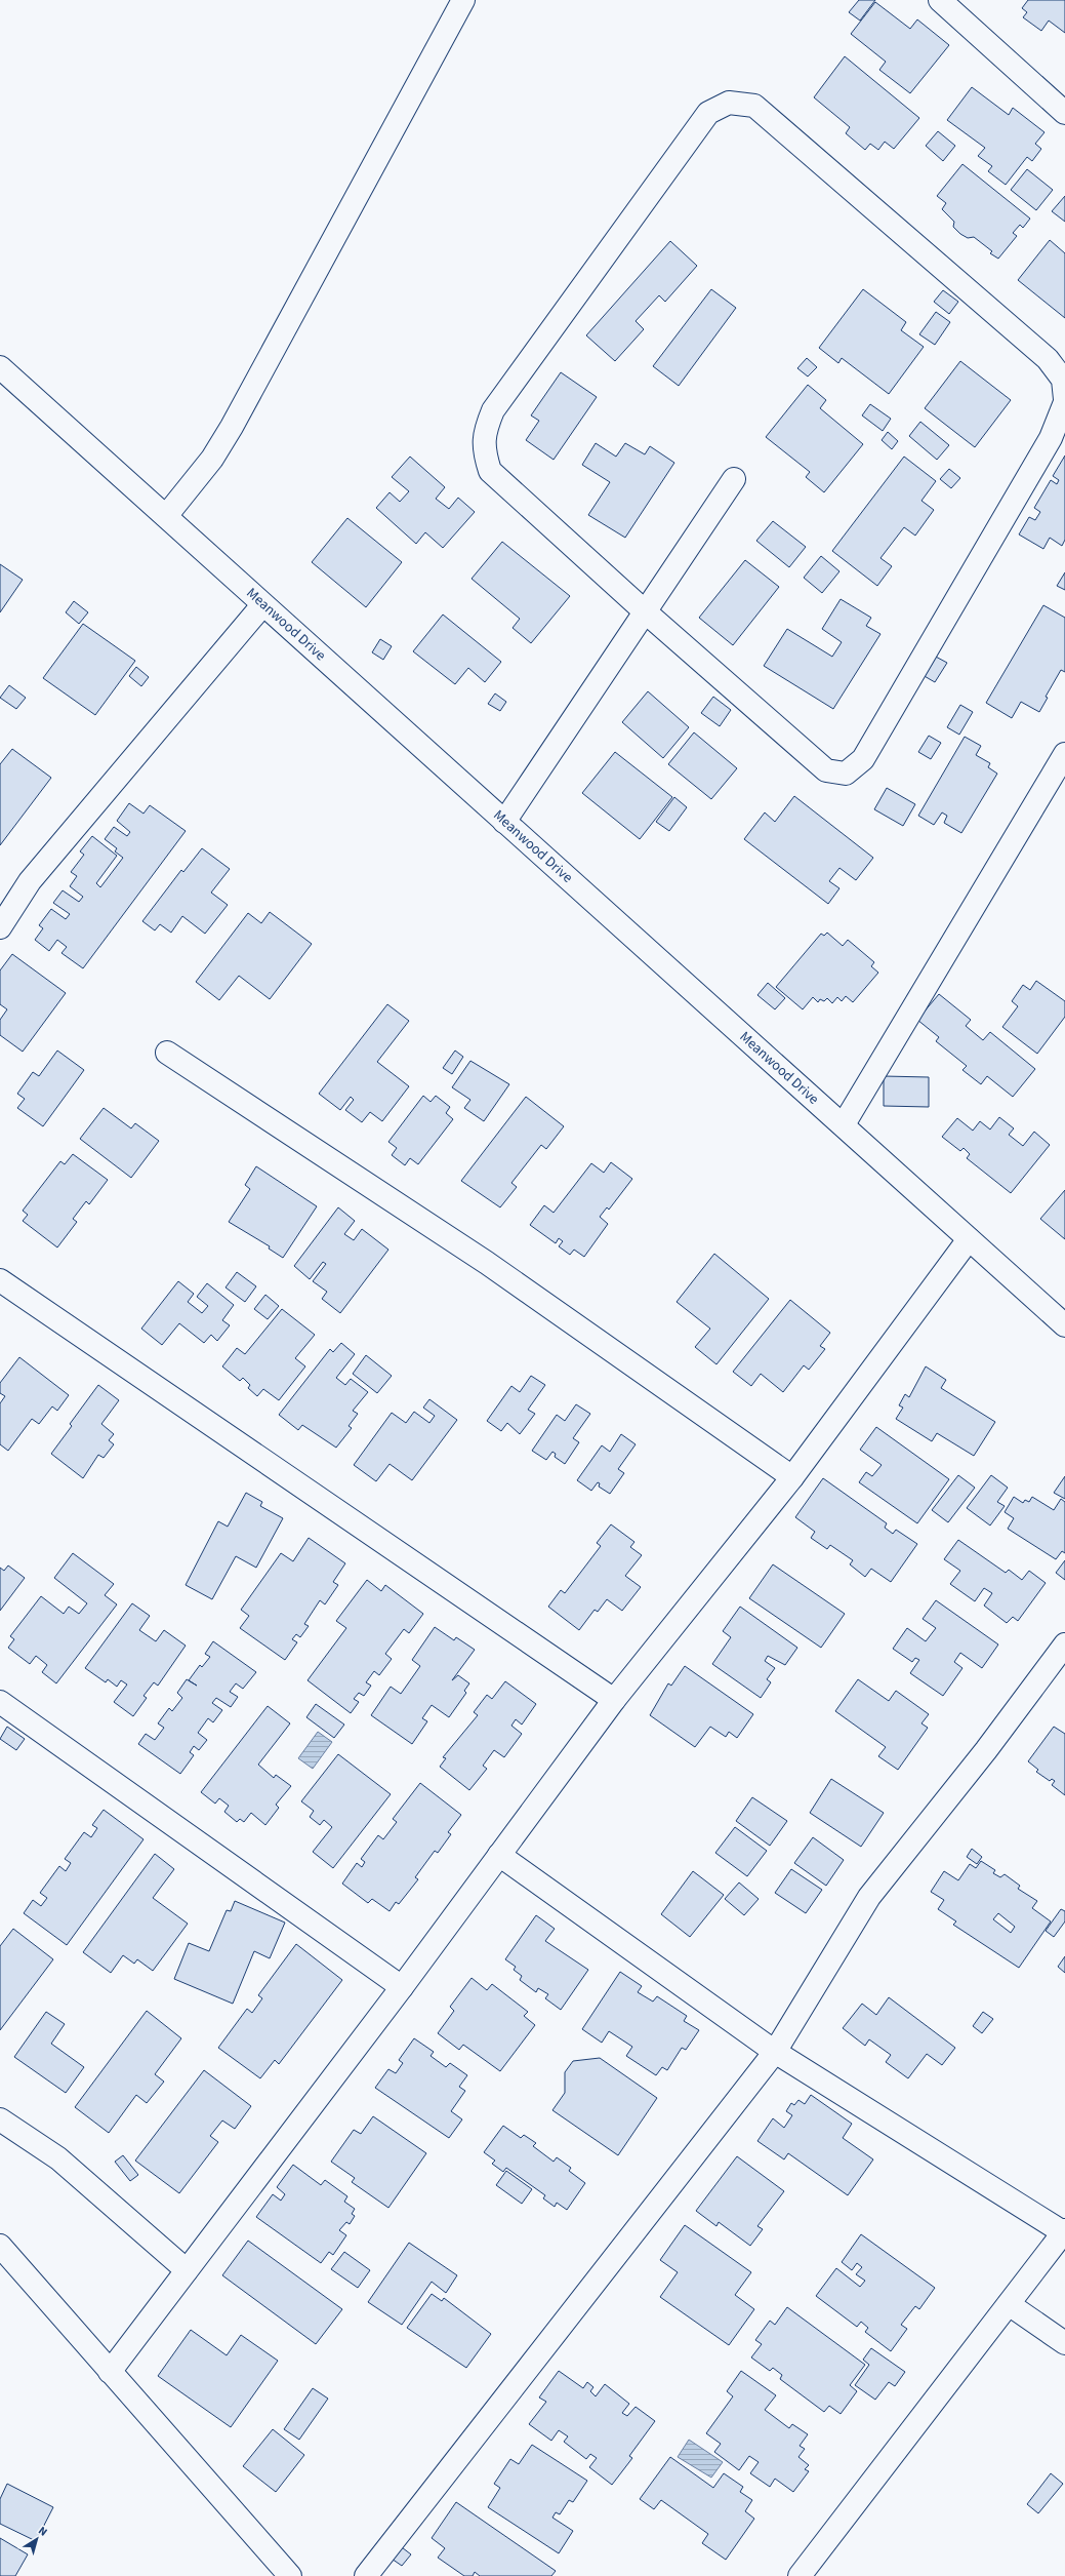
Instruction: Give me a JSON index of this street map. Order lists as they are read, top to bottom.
{
  "streets": {
    "street": ["Meanwood Drive"]
  },
  "north": "top right"
}
